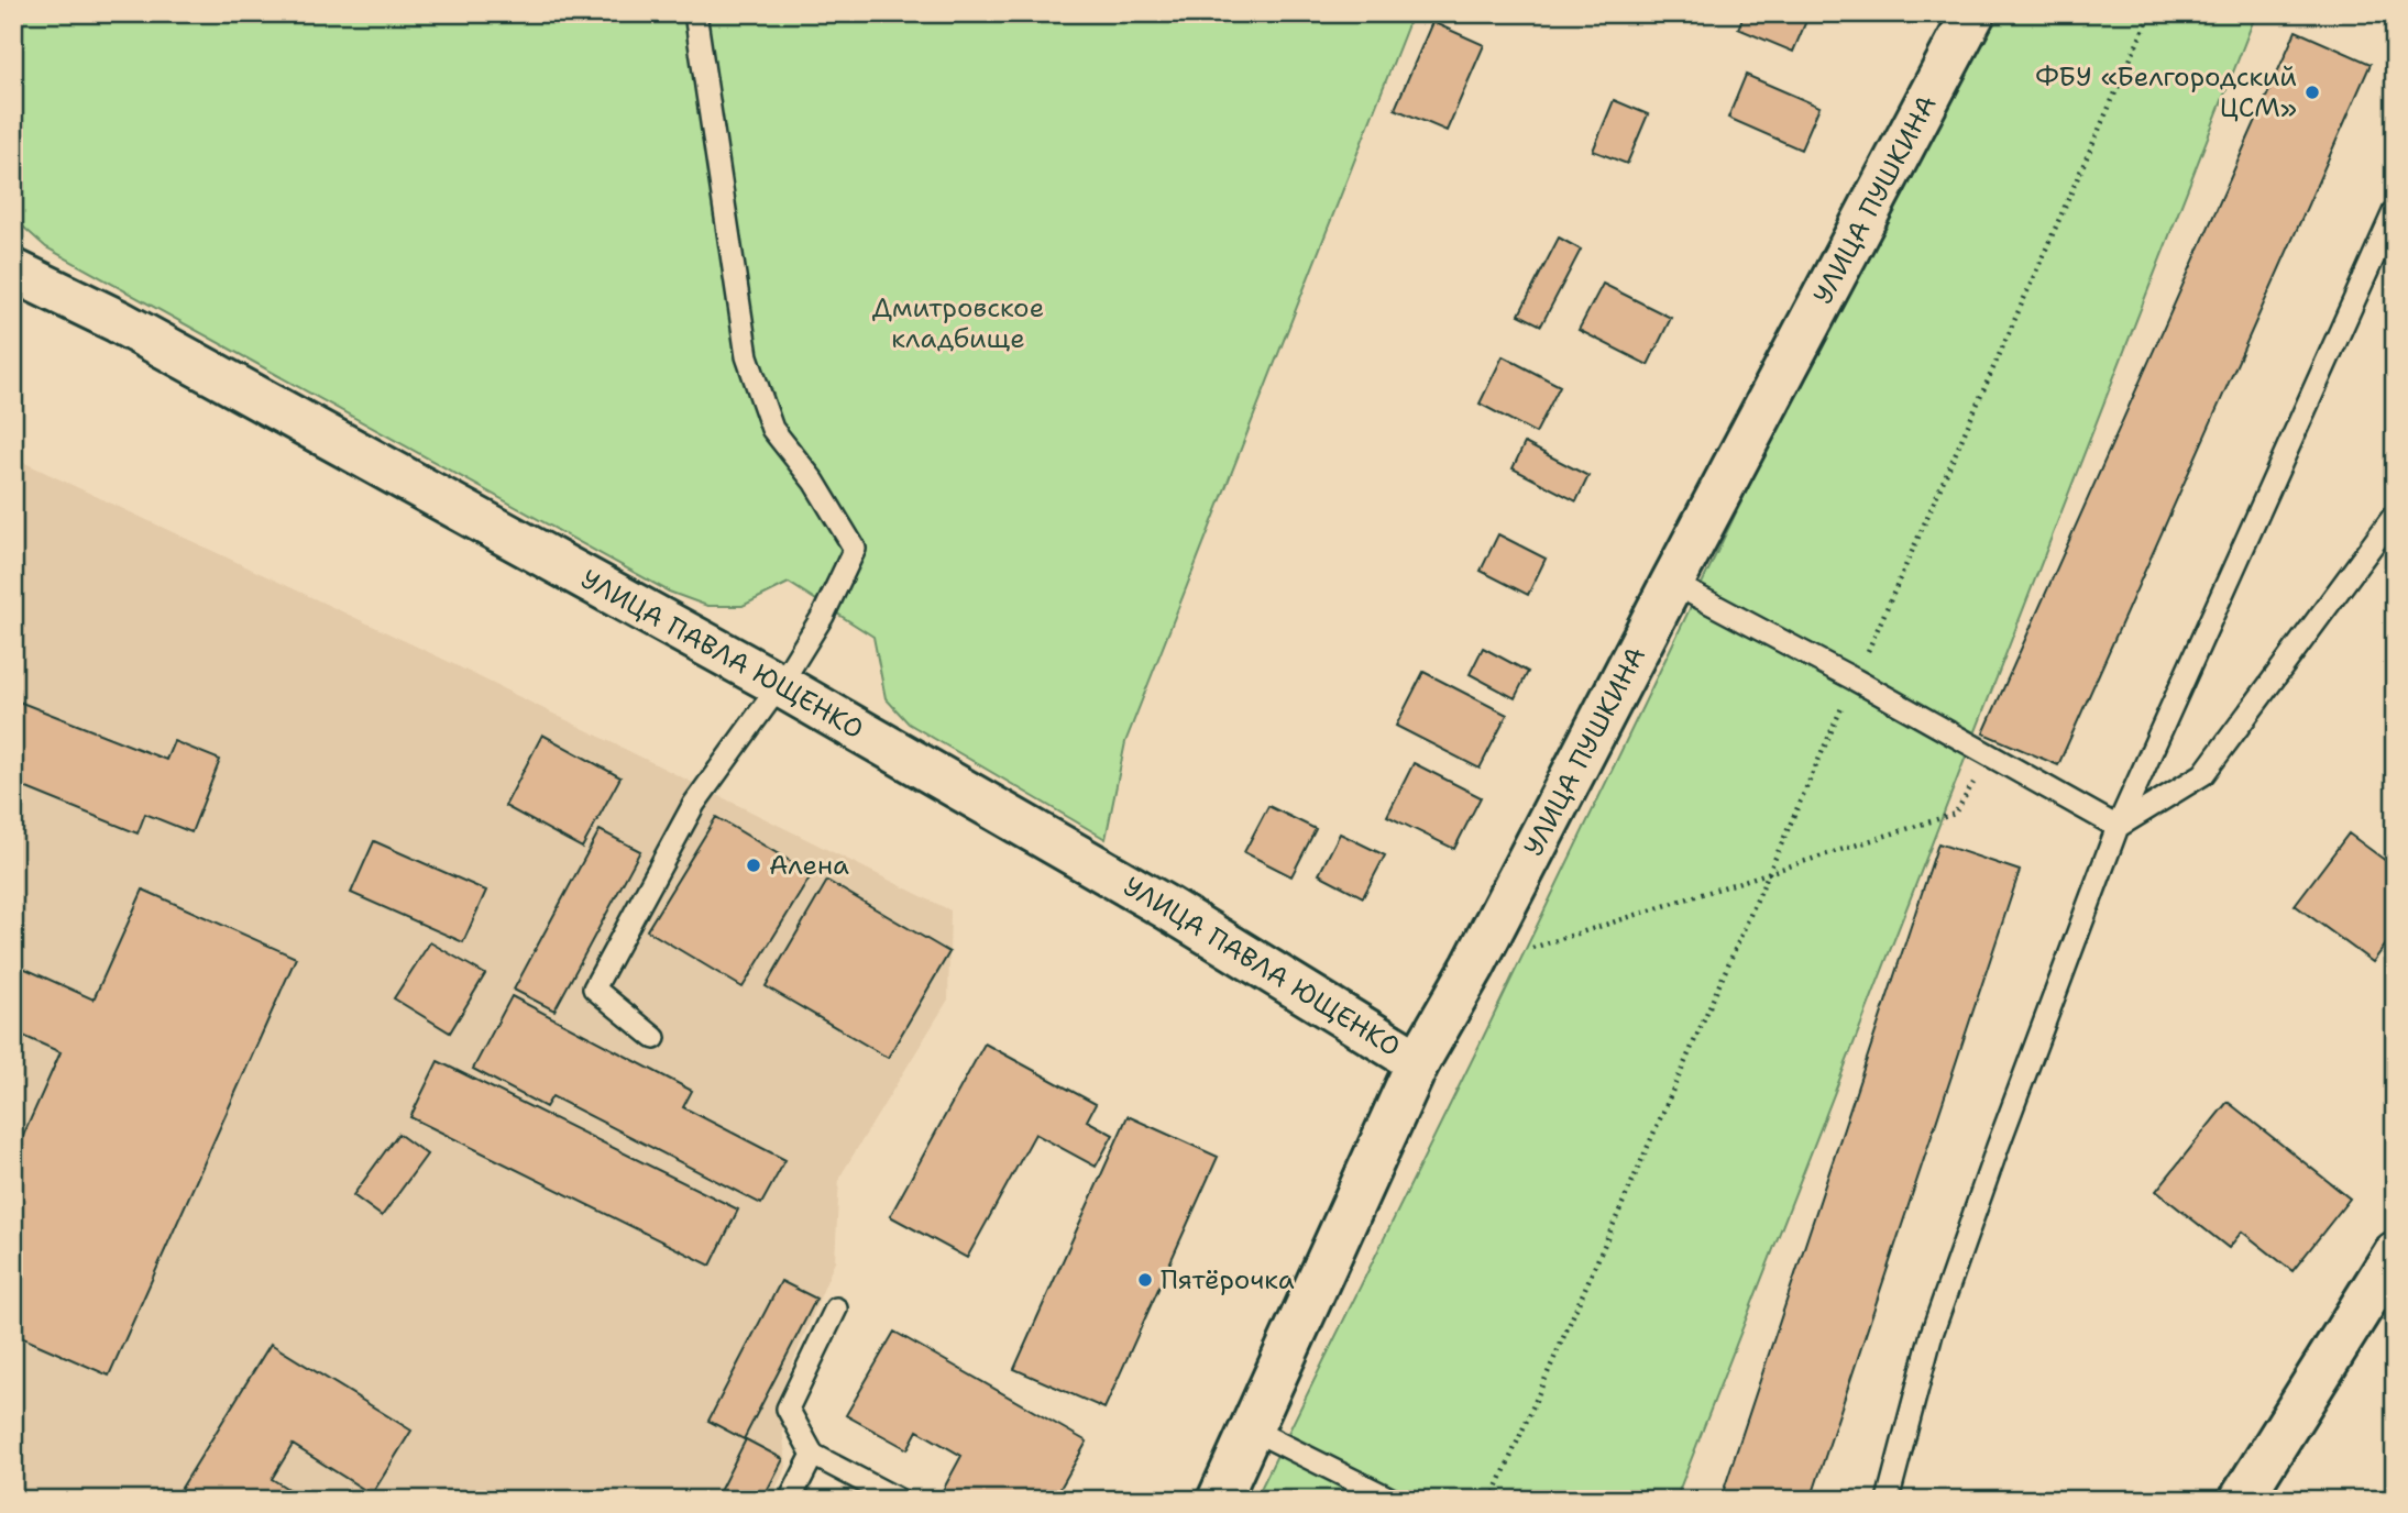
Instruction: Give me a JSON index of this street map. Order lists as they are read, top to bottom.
{
  "streets": {
    "street": ["УЛИЦА ПУШКИНА", "УЛИЦА ПАВЛА ЮЩЕНКО"]
  },
  "crossings": [
    ["УЛИЦА ПУШКИНА", "УЛИЦА ПАВЛА ЮЩЕНКО"]
  ],
  "parks": ["Дмитровское кладбище"],
  "places": ["ФБУ «Белгородский ЦСМ»", "Алена", "Пятёрочка"]
}
